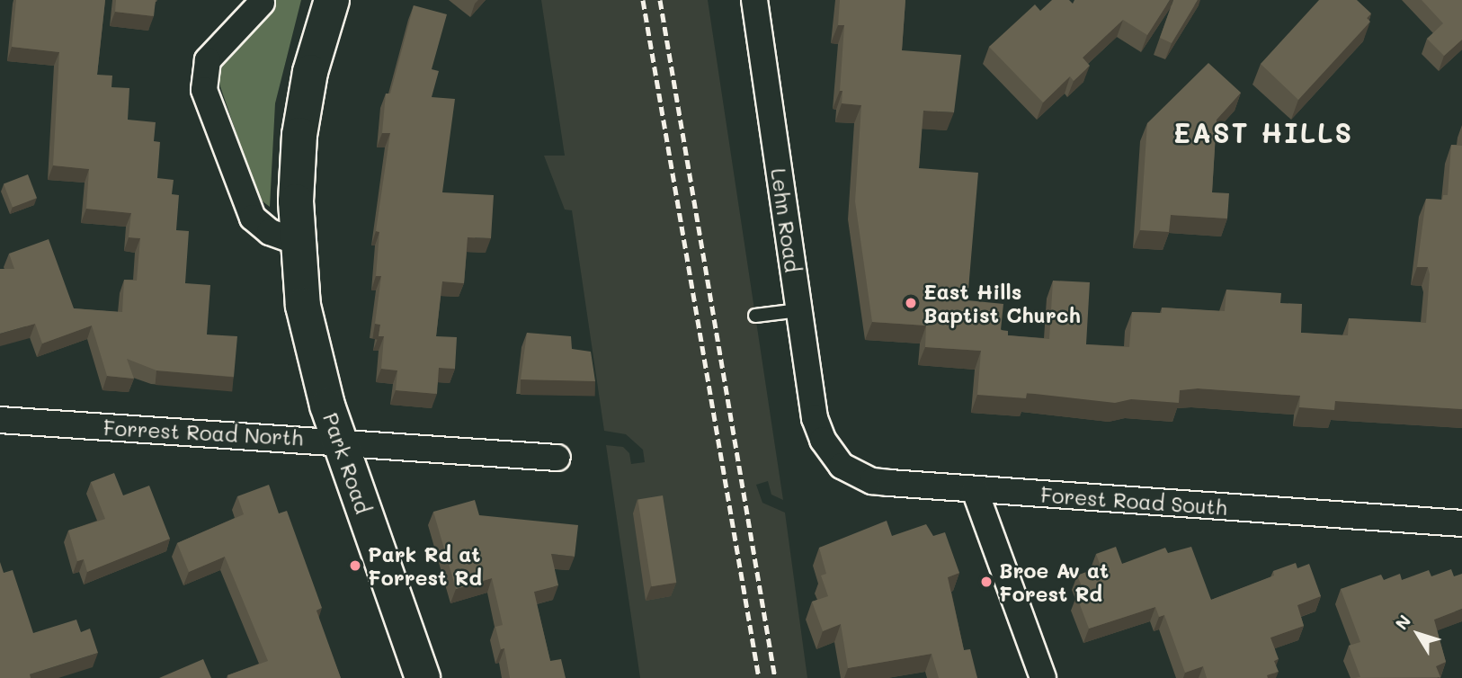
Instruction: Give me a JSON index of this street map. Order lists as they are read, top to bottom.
{
  "streets": {
    "main road": ["Park Road"],
    "street": ["Lehn Road", "Forrest Road North", "Forest Road South"]
  },
  "crossings": [
    ["Lehn Road", "Forest Road South"],
    ["Forrest Road North", "Park Road"]
  ],
  "districts": ["EAST HILLS"],
  "places": ["East Hills Baptist Church", "Park Rd at Forrest Rd", "Broe Av at Forest Rd"],
  "north": "top left"
}
